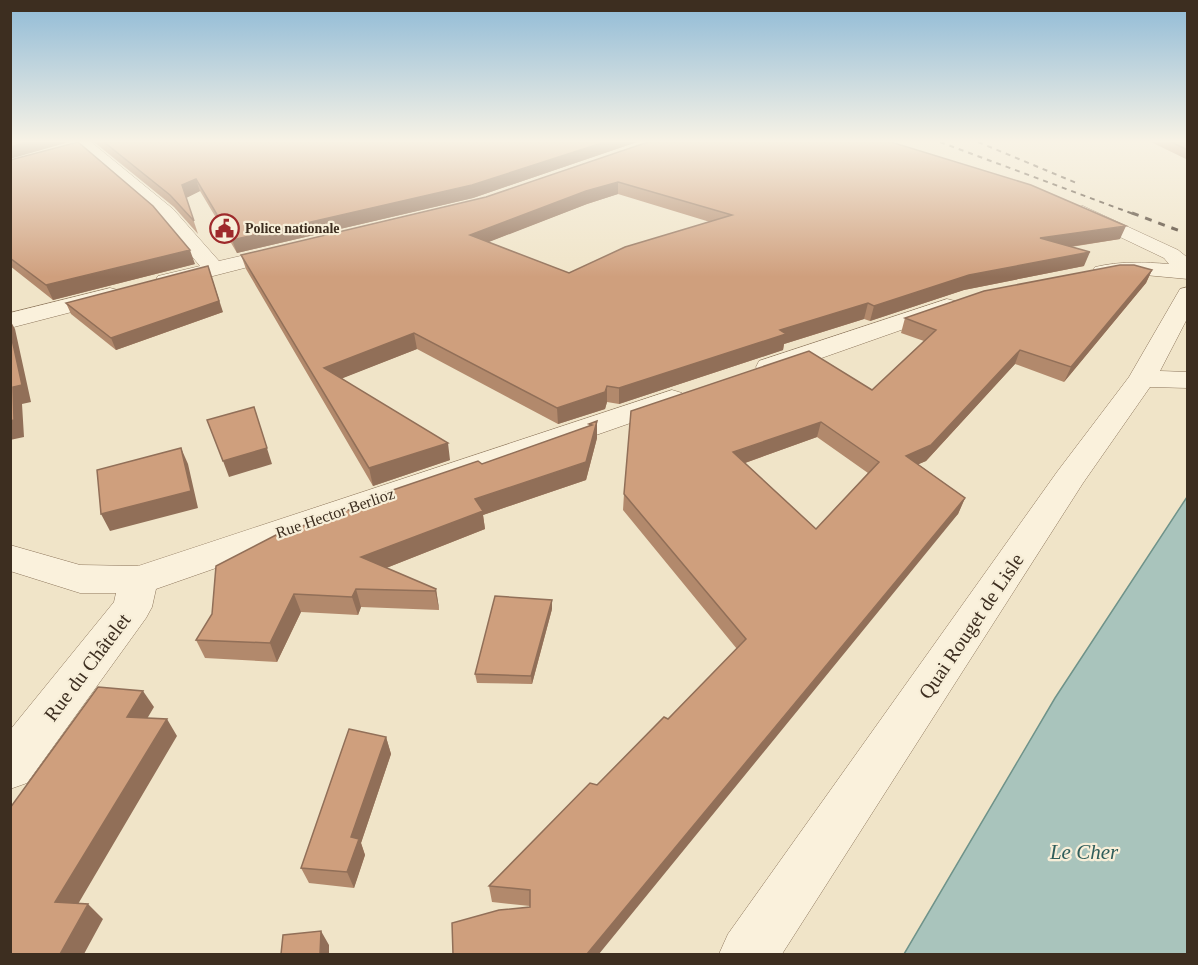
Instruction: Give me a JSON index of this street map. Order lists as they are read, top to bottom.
{
  "streets": {
    "street": ["Rue Hector Berlioz", "Quai Rouget de Lisle", "Rue du Châtelet"]
  },
  "crossings": [
    ["Rue Hector Berlioz", "Rue du Châtelet"]
  ],
  "water": ["Le Cher"],
  "places": {
    "public building": ["Police nationale"]
  }
}
